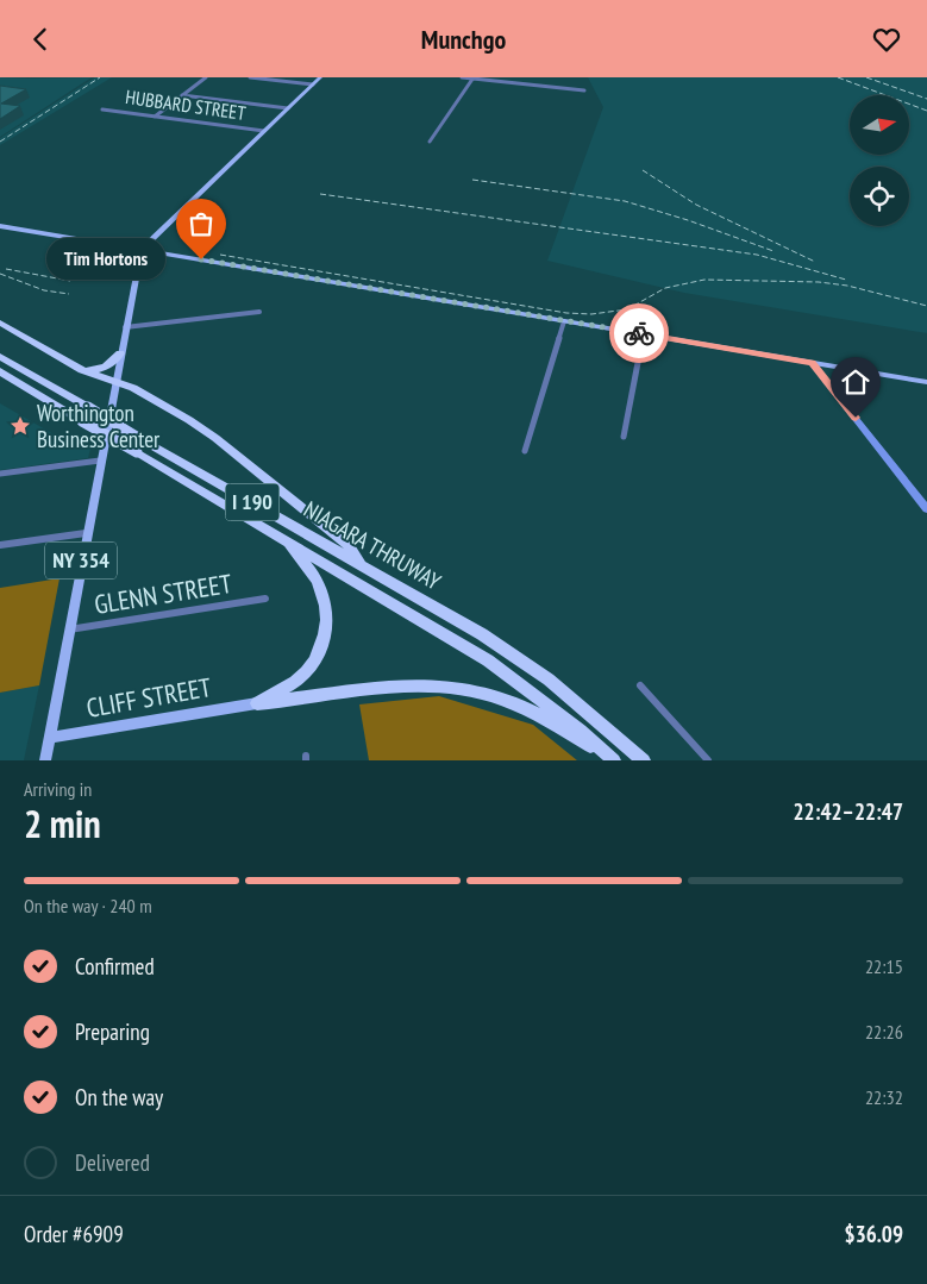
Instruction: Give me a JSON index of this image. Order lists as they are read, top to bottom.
{
  "streets": {
    "highway": ["I 190", "NIAGARA THRUWAY"],
    "main road": ["NY 354", "CLIFF STREET"],
    "street": ["HUBBARD STREET", "GLENN STREET"]
  },
  "crossings": [
    ["NY 354", "GLENN STREET"],
    ["NY 354", "CLIFF STREET"]
  ],
  "places": {
    "other": ["Tim Hortons"],
    "place": ["Worthington Business Center"]
  },
  "north": "right",
  "page": {
    "header": "Munchgo",
    "bubble": "Tim Hortons",
    "heading": ["2 min", "Arriving in", "22:42–22:47"],
    "panel": ["Order #6909", "$36.09"],
    "bar": "On the way · 240 m",
    "list": [
      ["Confirmed", "22:15"],
      ["Preparing", "22:26"],
      ["On the way", "22:32"],
      "Delivered"
    ]
  }
}
